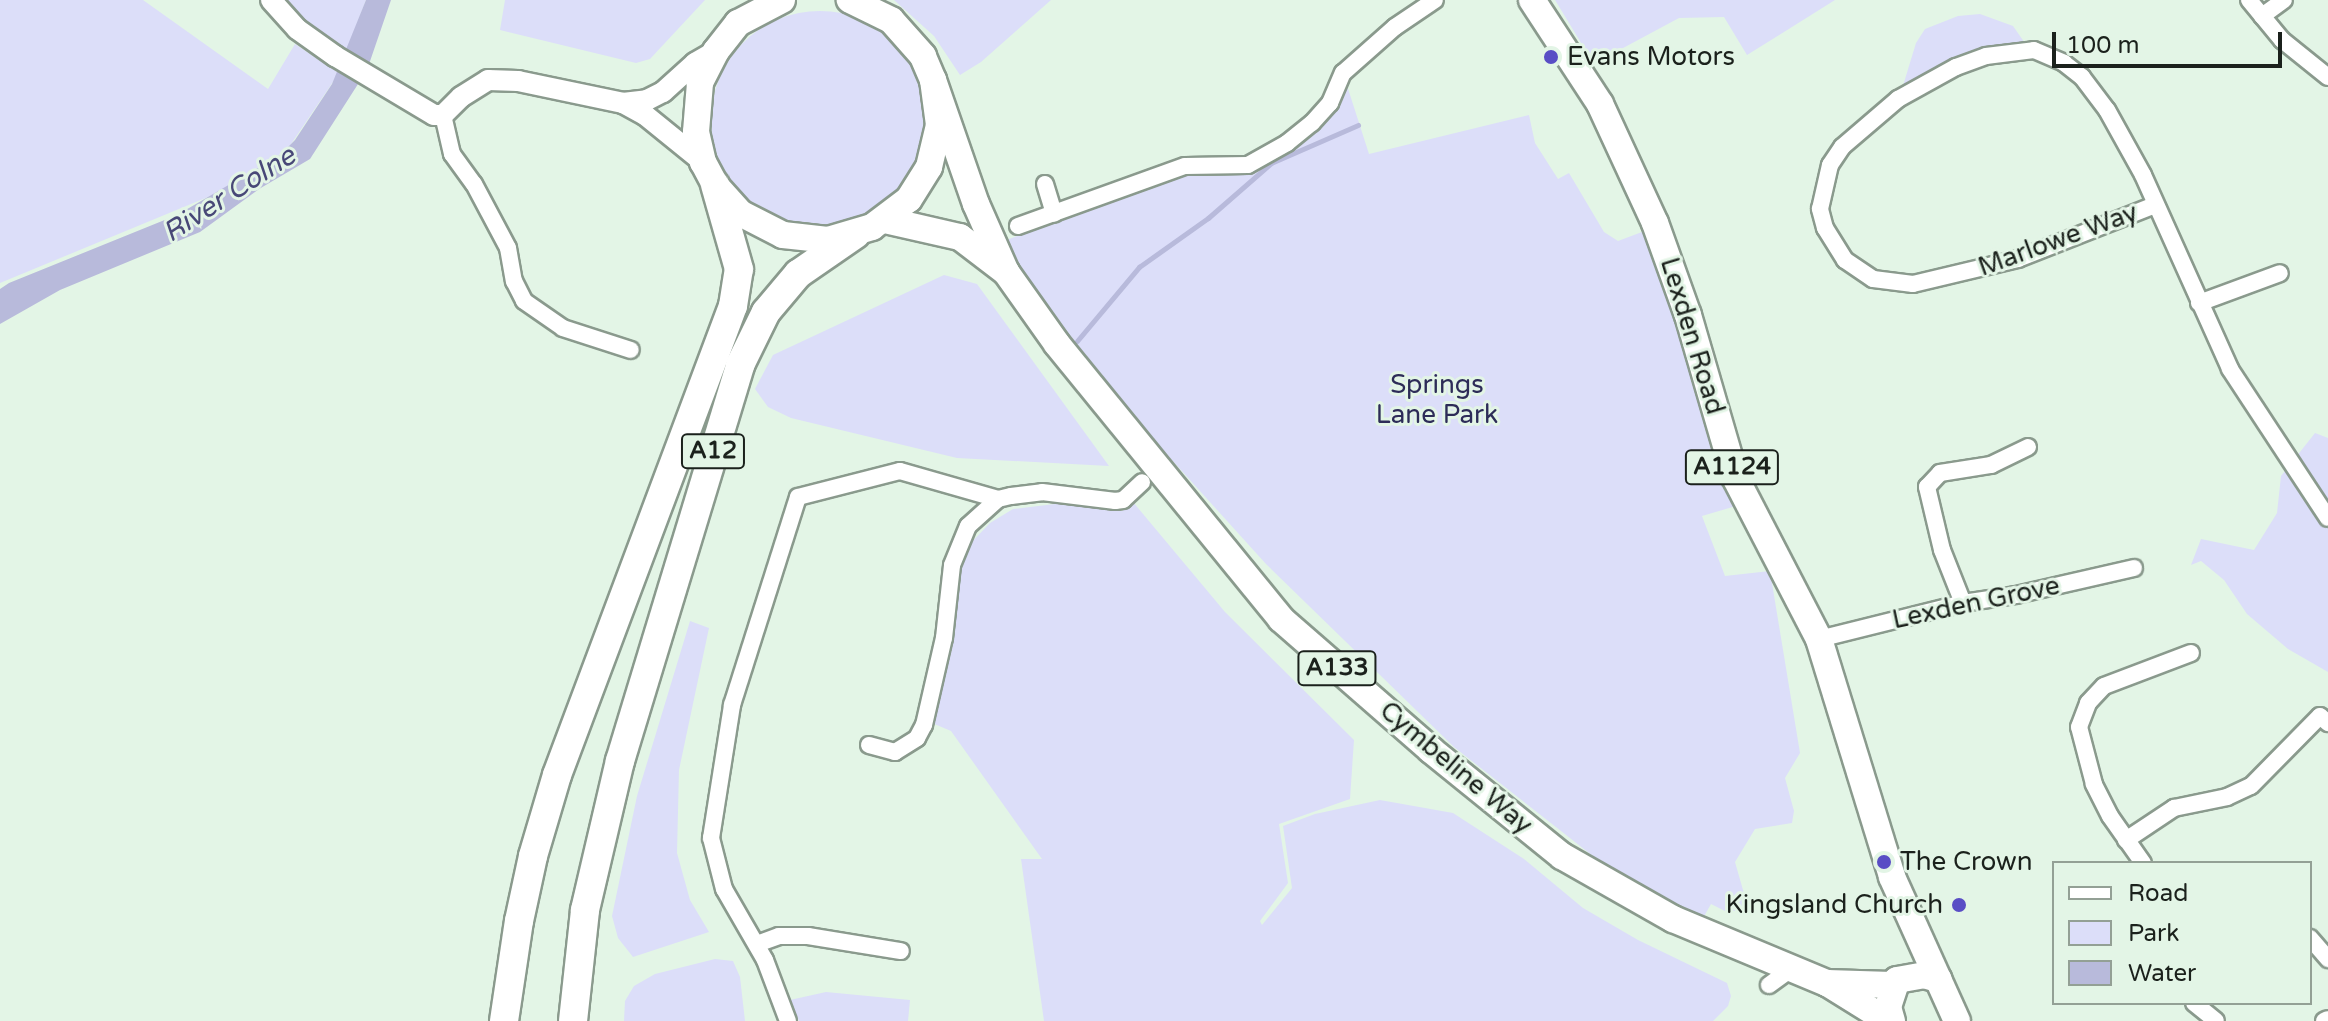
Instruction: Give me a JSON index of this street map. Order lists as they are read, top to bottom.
{
  "streets": {
    "highway": ["A12"],
    "main road": [
      "Lexden Road",
      "A1124",
      "A133",
      "Cymbeline Way"
    ],
    "street": ["Marlowe Way", "Lexden Grove"]
  },
  "crossings": [
    ["Lexden Road", "Lexden Grove"],
    ["Lexden Road", "Cymbeline Way"]
  ],
  "water": ["River Colne"],
  "parks": ["Springs Lane Park"],
  "places": ["Evans Motors", "The Crown", "Kingsland Church"],
  "legend": ["Road", "Park", "Water"],
  "scale_bar": "100 m"
}
